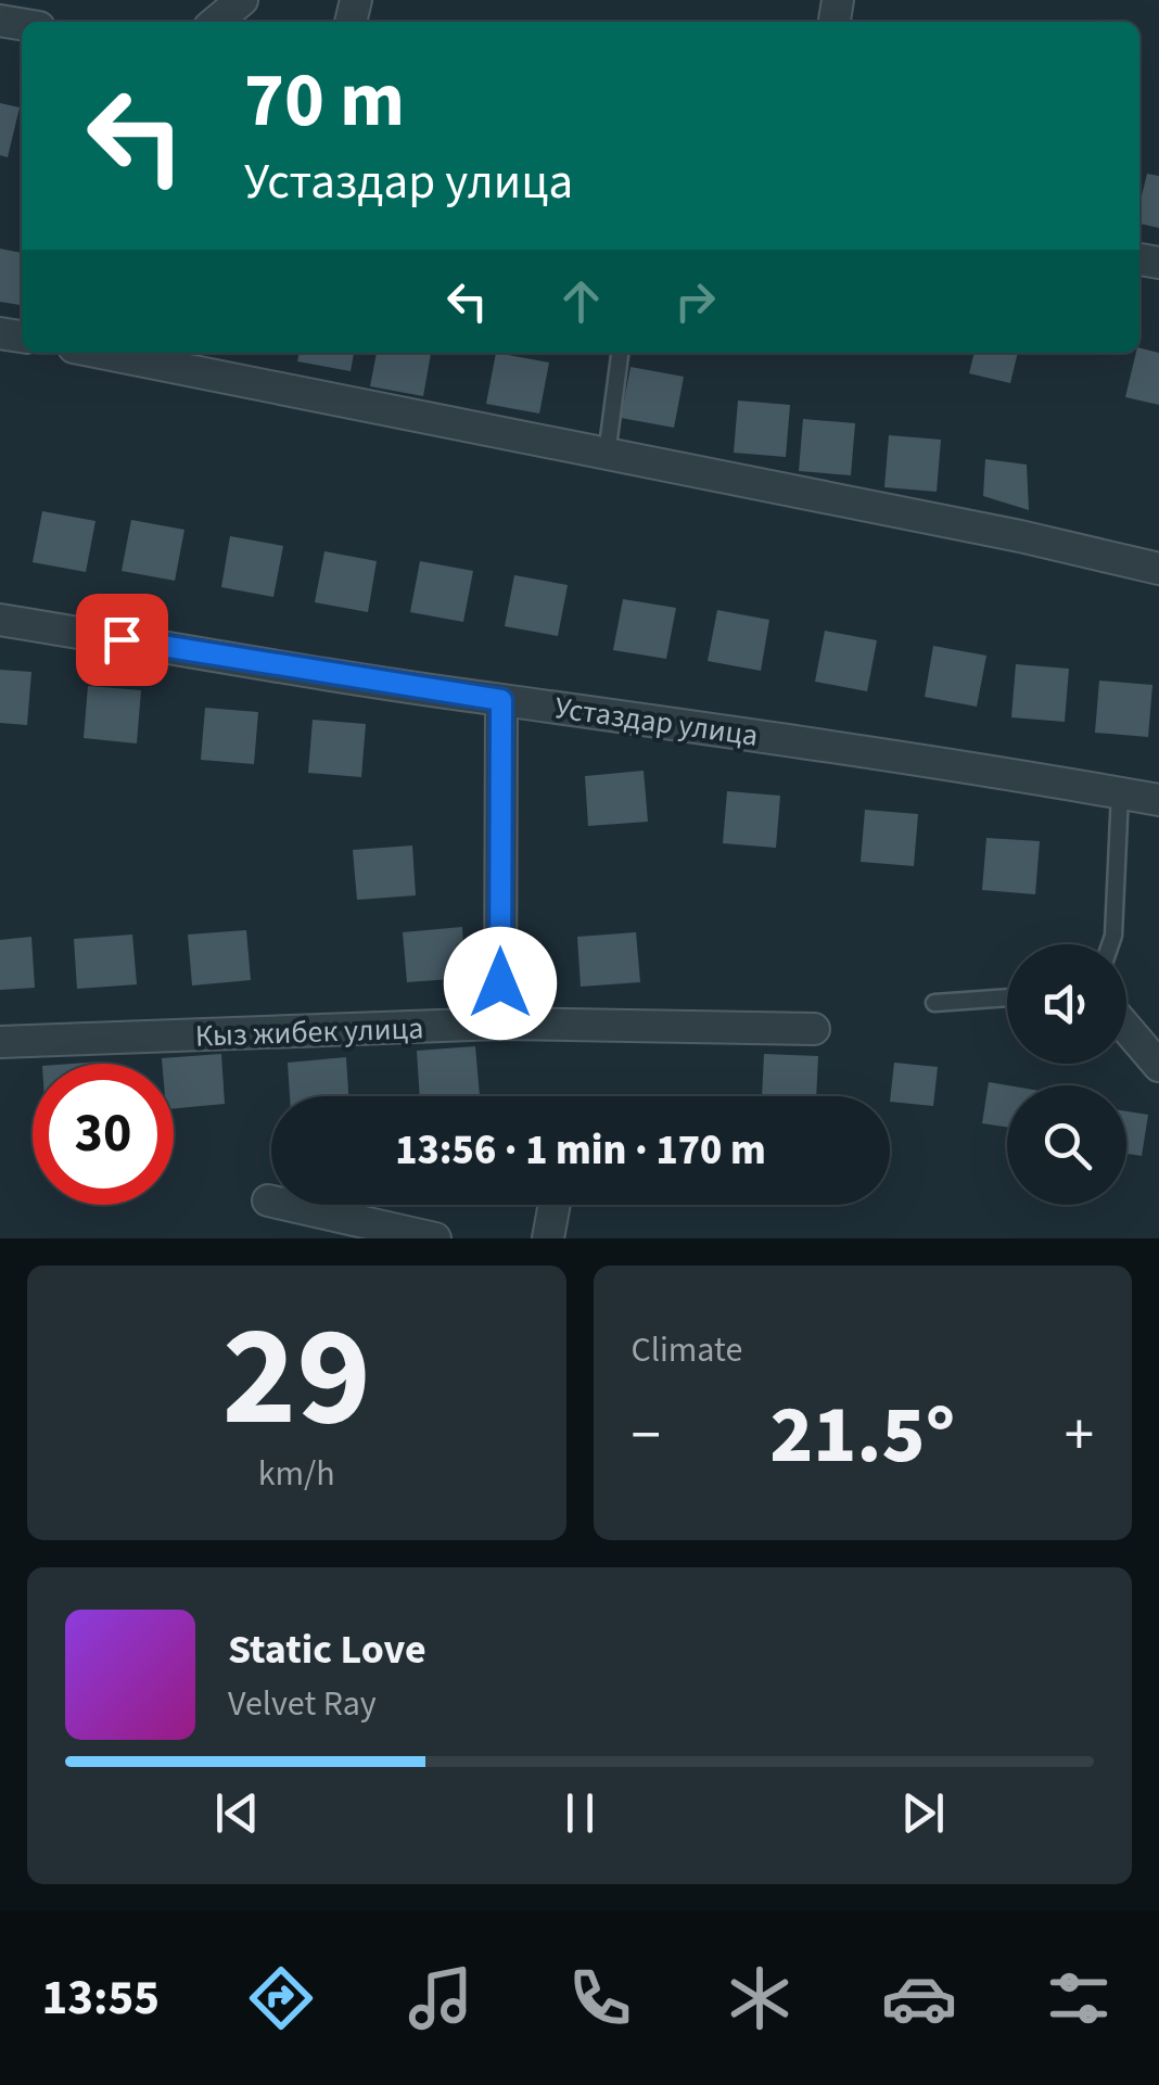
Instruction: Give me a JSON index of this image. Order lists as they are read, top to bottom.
{
  "streets": {
    "street": ["Устаздар улица", "Кыз жибек улица"]
  },
  "page": {
    "turn": ["70 m", "Устаздар улица"],
    "limit": "30",
    "trip": "13:56 · 1 min · 170 m",
    "tile": [
      ["29", "km/h"],
      "Climate"
    ],
    "heat": ["−", "21.5°", "+"],
    "song": ["Static Love", "Velvet Ray"],
    "tabs": "13:55"
  }
}
